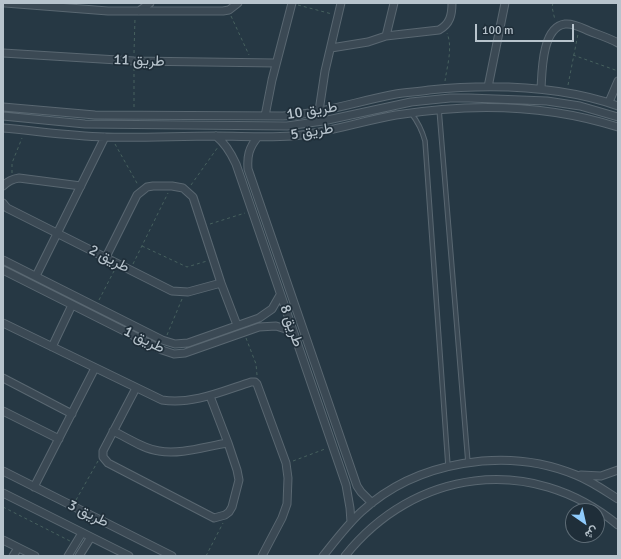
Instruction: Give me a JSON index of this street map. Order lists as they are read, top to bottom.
{
  "streets": {
    "street": [
      "طريق 11",
      "طريق 10",
      "طريق 5",
      "طريق 2",
      "طريق 8",
      "طريق 1",
      "طريق 3"
    ]
  },
  "crossings": [
    ["طريق 5", "طريق 8"],
    ["طريق 8", "طريق 1"]
  ],
  "scale_bar": "100 m",
  "north": "bottom right"
}
